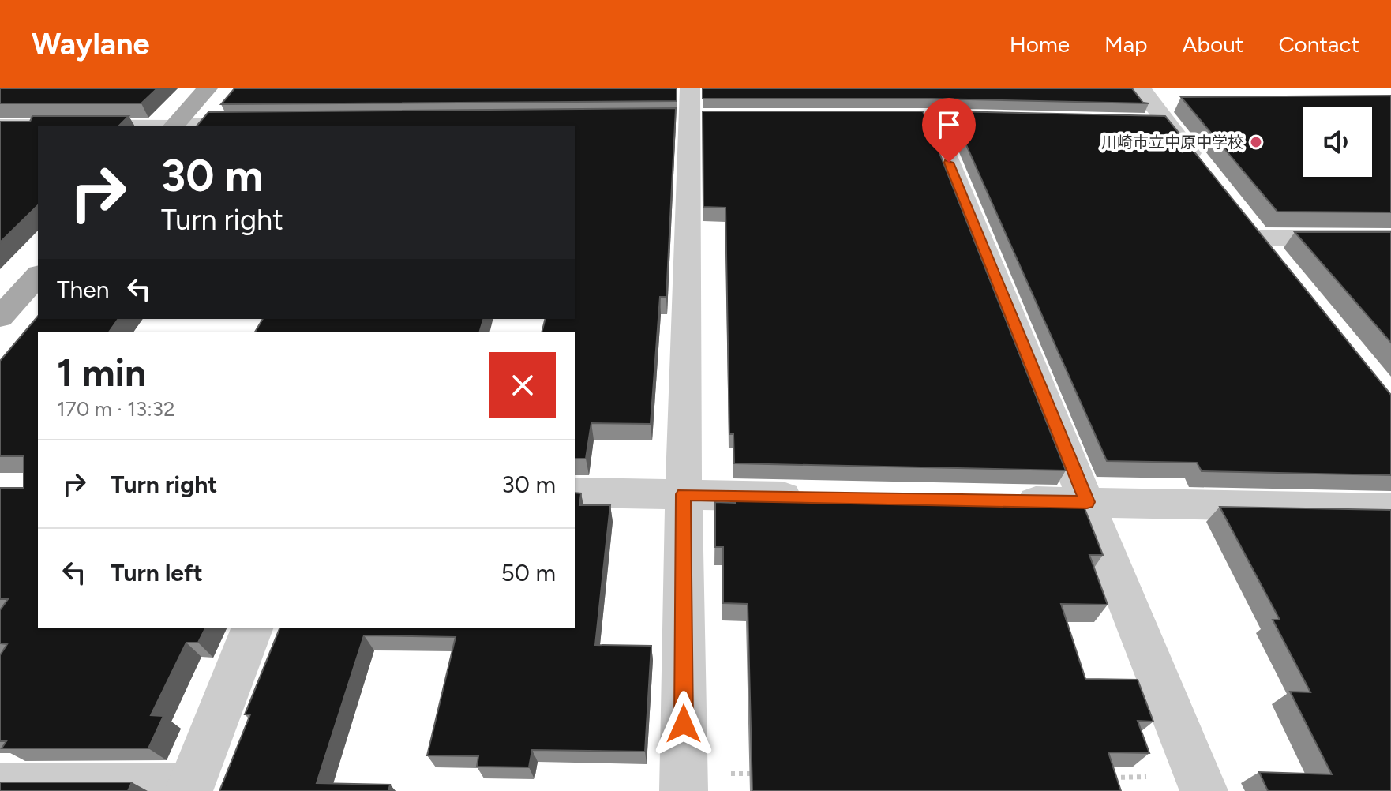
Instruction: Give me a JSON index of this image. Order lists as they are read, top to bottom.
{
  "places": ["川崎市立中原中学校"],
  "page": {
    "header": "Waylane",
    "nav": [
      "Home",
      "Map",
      "About",
      "Contact"
    ],
    "turn": ["30 m", "Turn right"],
    "then": "Then",
    "heading": ["1 min", "170 m · 13:32"],
    "list": [
      {
        "name": "Turn right",
        "value": "30 m"
      },
      {
        "name": "Turn left",
        "value": "50 m"
      }
    ]
  }
}
